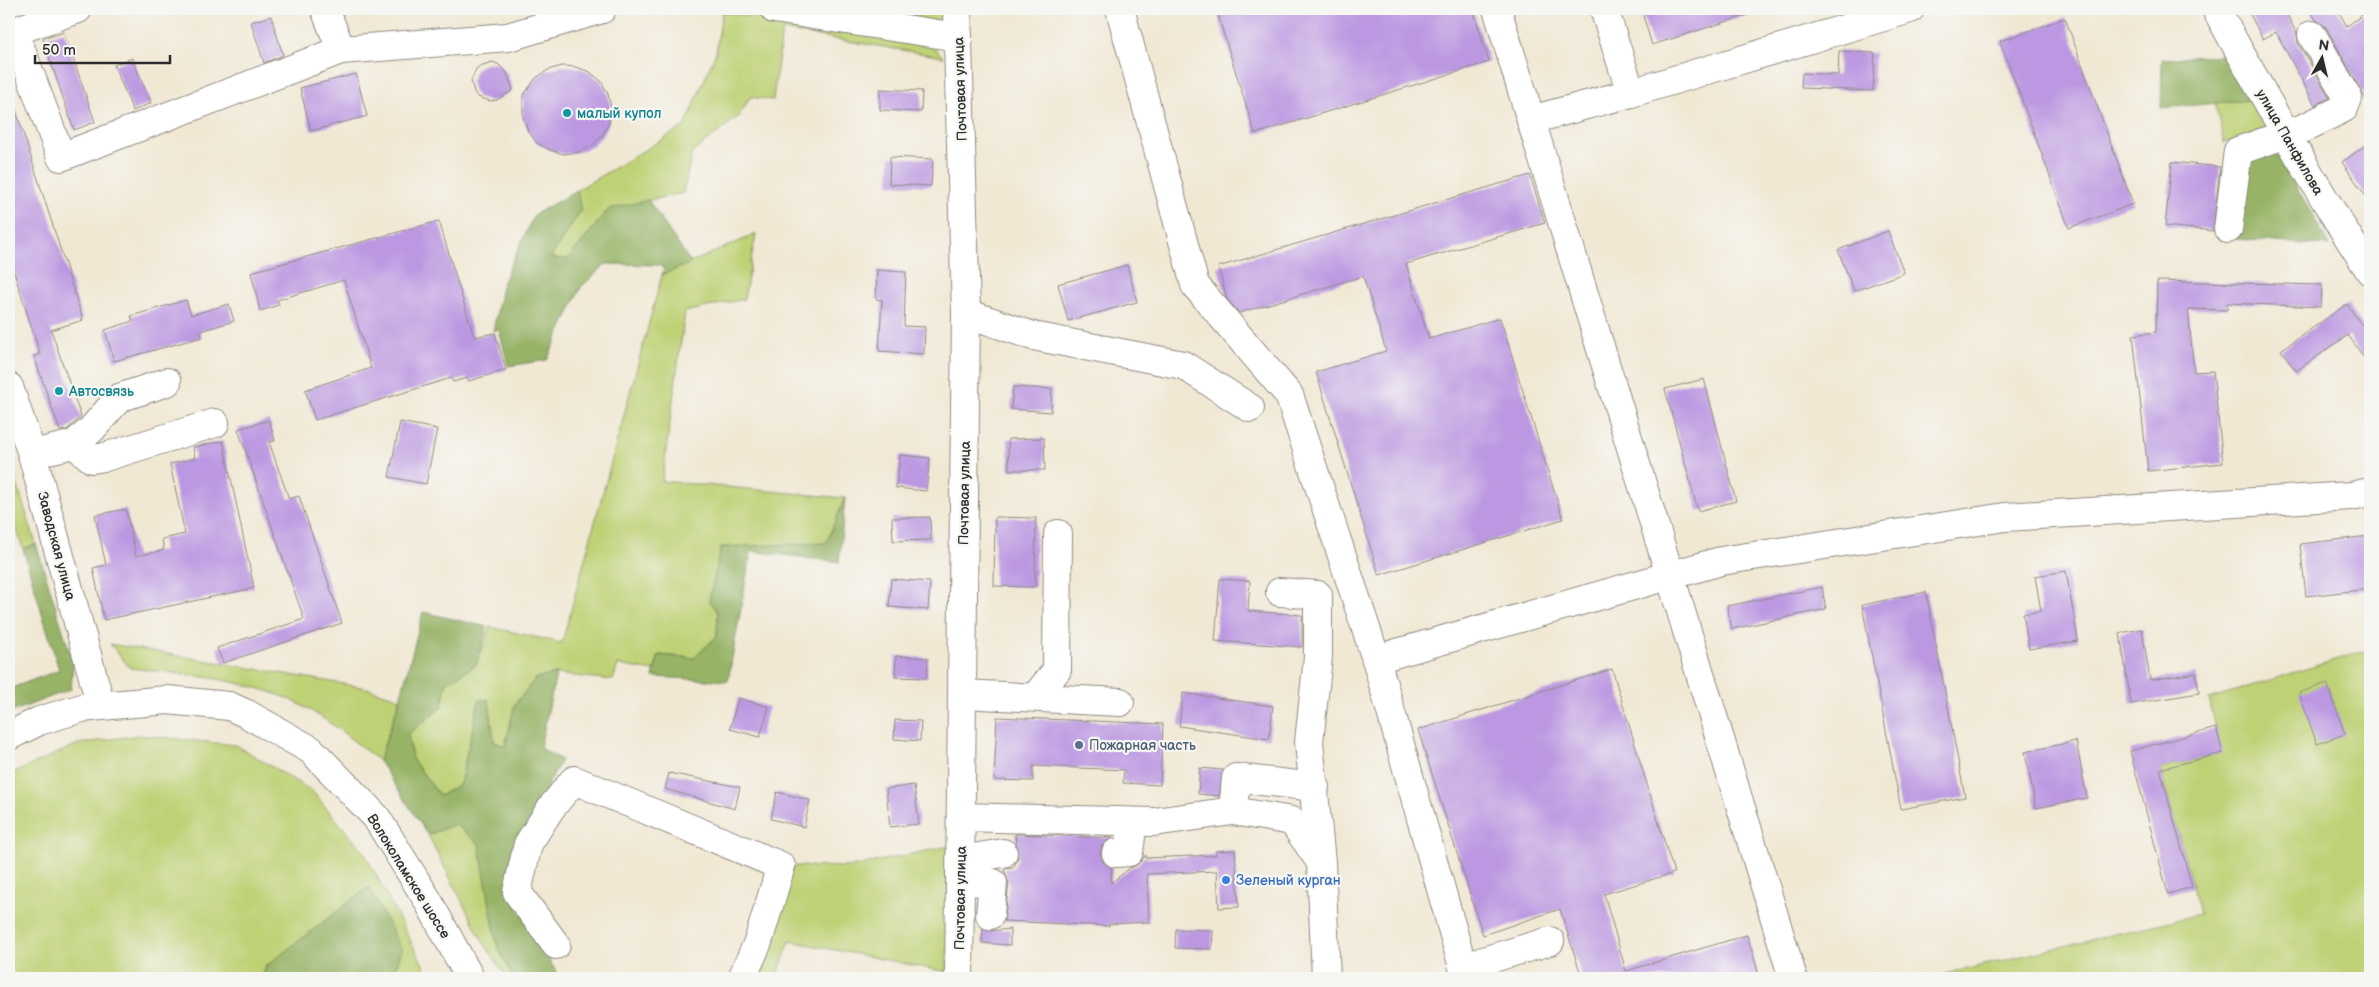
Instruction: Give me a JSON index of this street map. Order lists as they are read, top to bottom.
{
  "streets": {
    "street": [
      "Почтовая улица",
      "улица Панфилова",
      "Заводская улица",
      "Волоколамское шоссе"
    ]
  },
  "crossings": [
    ["Заводская улица", "Волоколамское шоссе"]
  ],
  "places": [
    "малый купол",
    "Автосвязь",
    "Пожарная часть",
    "Зеленый курган"
  ],
  "scale_bar": "50 m",
  "north": "top"
}
